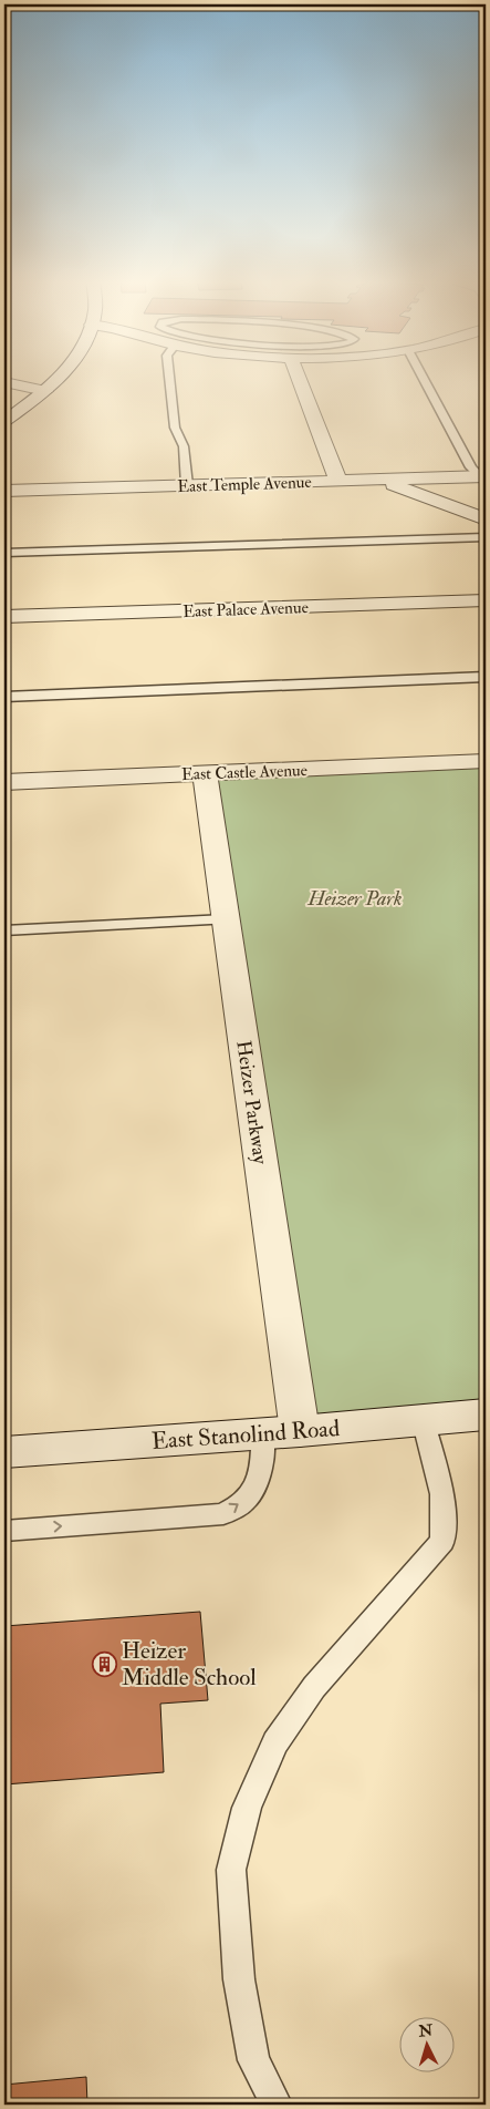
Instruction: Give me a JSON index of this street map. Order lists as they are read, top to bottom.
{
  "streets": {
    "street": [
      "East Temple Avenue",
      "East Palace Avenue",
      "East Castle Avenue",
      "Heizer Parkway",
      "East Stanolind Road"
    ]
  },
  "crossings": [
    ["East Castle Avenue", "Heizer Parkway"],
    ["Heizer Parkway", "East Stanolind Road"]
  ],
  "parks": ["Heizer Park"],
  "places": {
    "building": ["Heizer Middle School"]
  },
  "north": "top"
}
